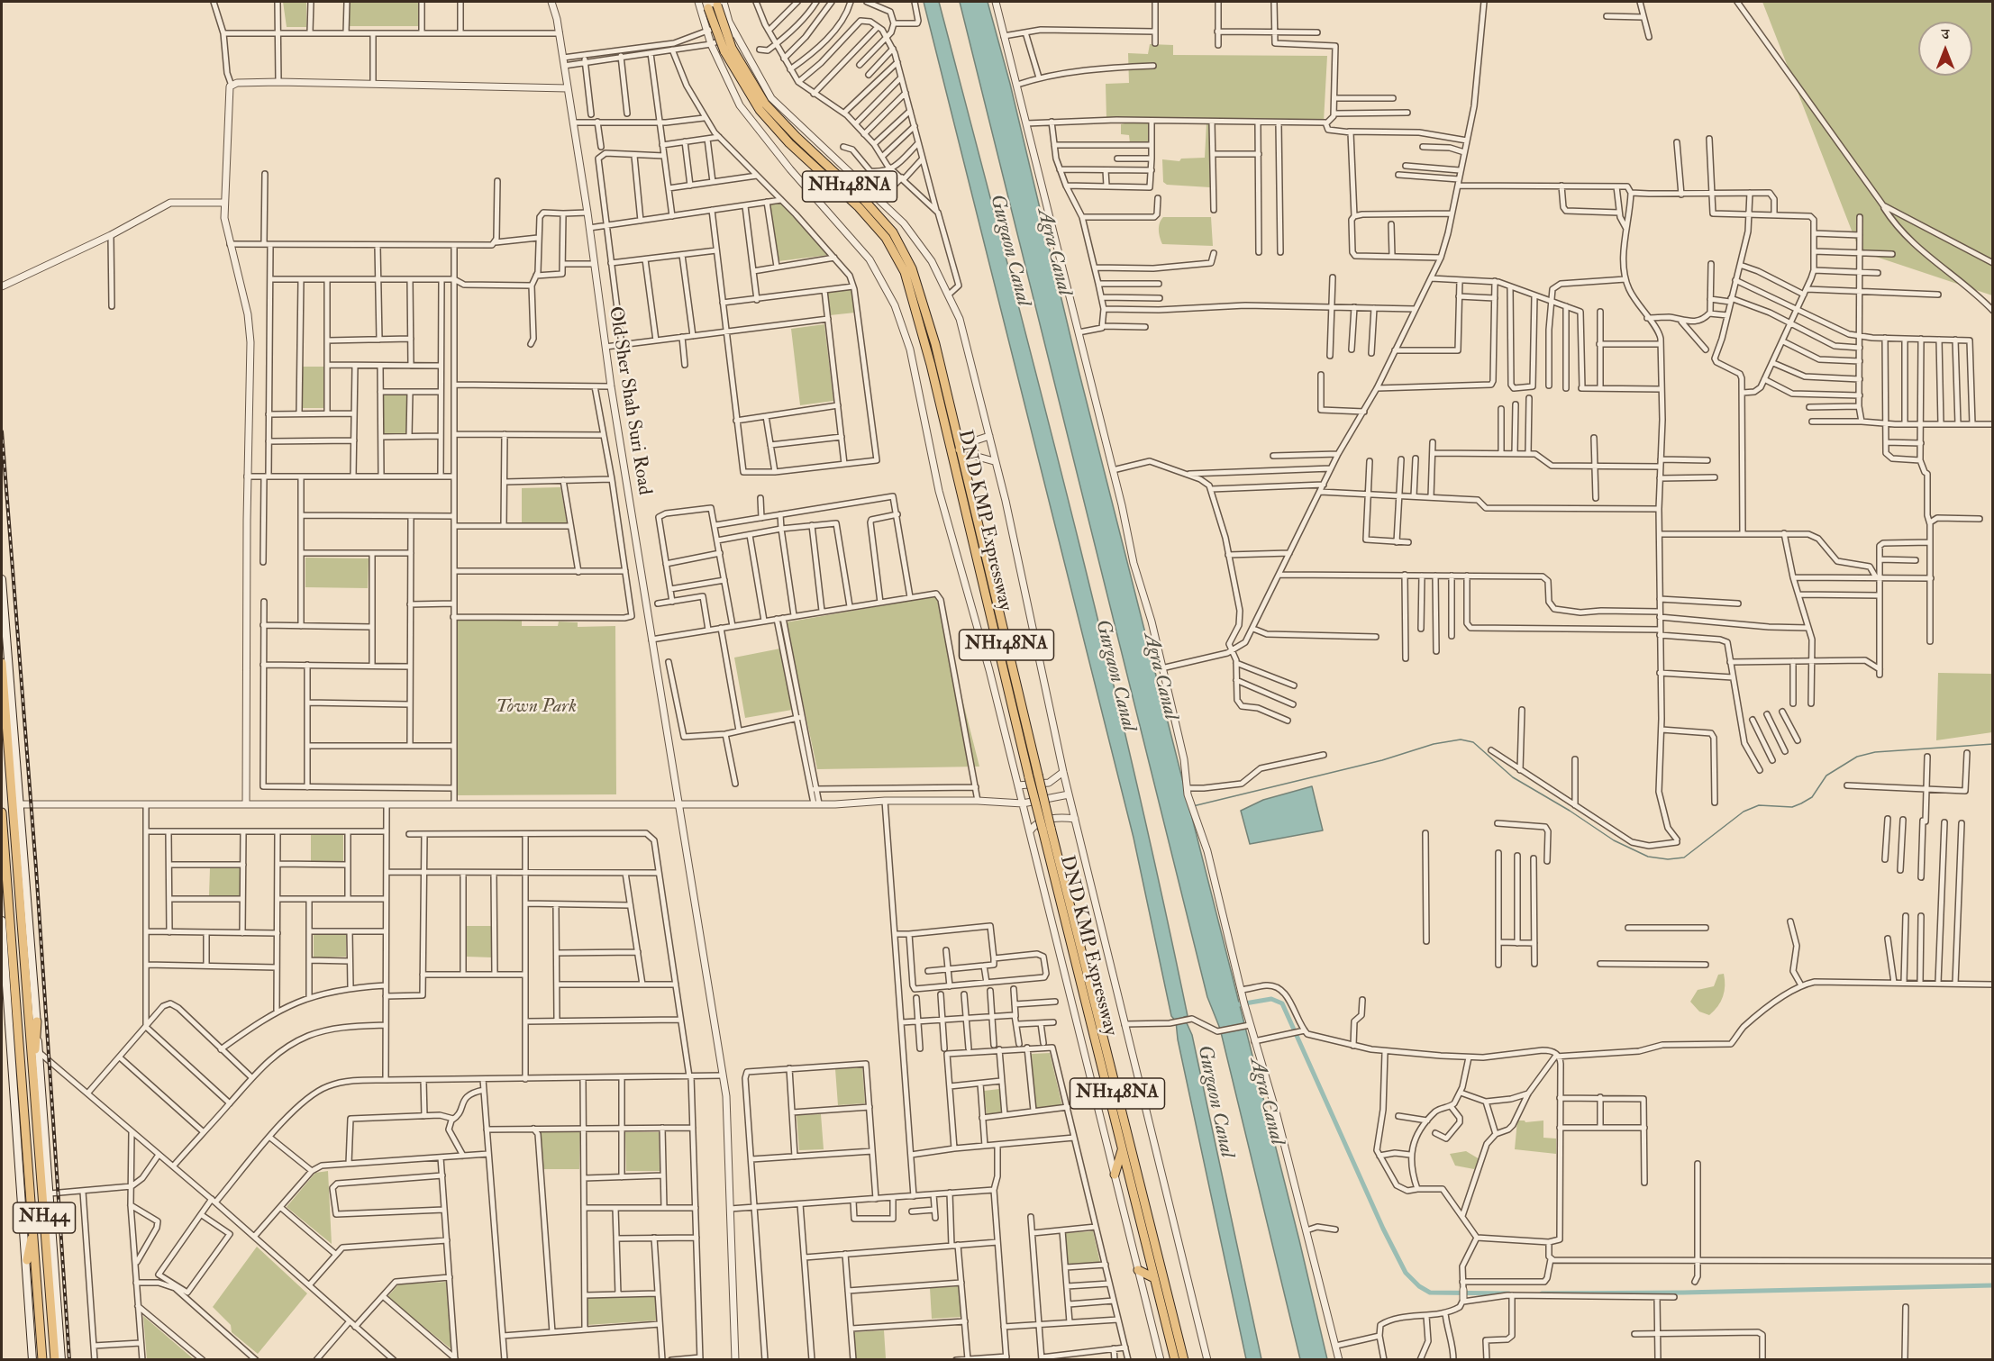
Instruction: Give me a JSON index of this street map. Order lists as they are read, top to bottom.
{
  "streets": {
    "highway": ["NH148NA", "DND KMP Expressway", "NH44"],
    "street": ["Old Sher Shah Suri Road"]
  },
  "water": ["Gurgaon Canal", "Agra Canal"],
  "parks": ["Town Park"],
  "north": "top"
}
